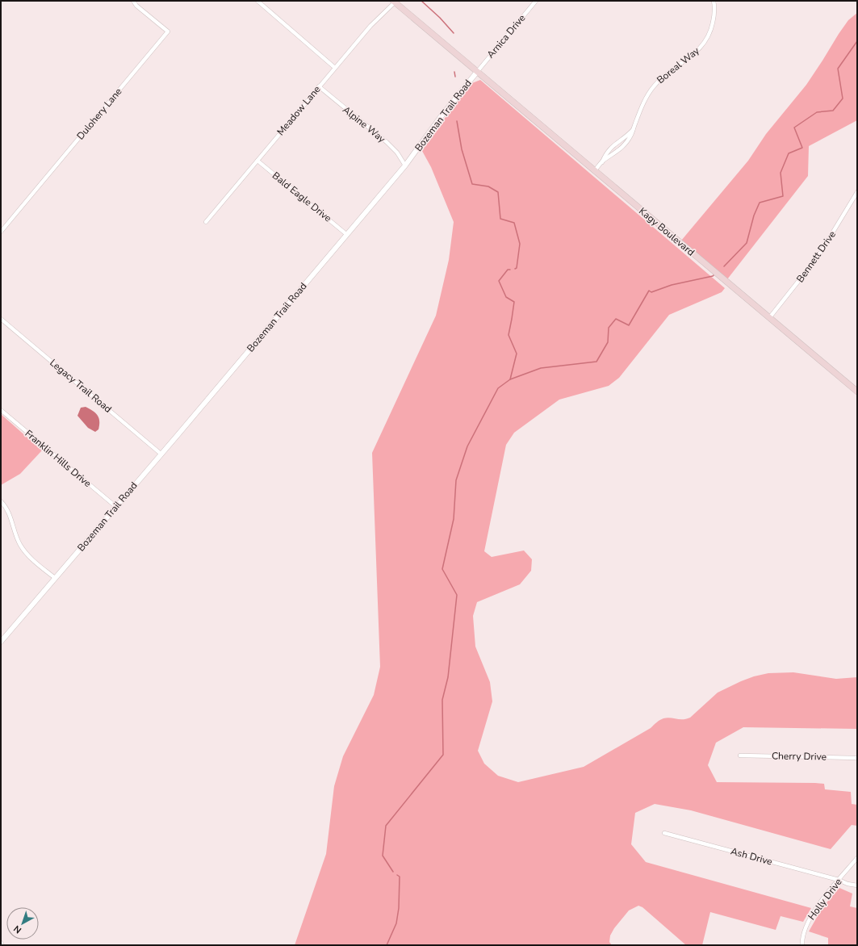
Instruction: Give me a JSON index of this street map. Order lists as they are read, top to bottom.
{
  "streets": {
    "main road": ["Bozeman Trail Road", "Kagy Boulevard"],
    "street": [
      "Arnica Drive",
      "Boreal Way",
      "Meadow Lane",
      "Dulohery Lane",
      "Alpine Way",
      "Bald Eagle Drive",
      "Bennett Drive",
      "Legacy Trail Road",
      "Franklin Hills Drive",
      "Cherry Drive",
      "Ash Drive",
      "Holly Drive"
    ]
  },
  "crossings": [
    ["Arnica Drive", "Bozeman Trail Road"],
    ["Arnica Drive", "Kagy Boulevard"],
    ["Boreal Way", "Kagy Boulevard"],
    ["Meadow Lane", "Bozeman Trail Road"],
    ["Meadow Lane", "Alpine Way"],
    ["Meadow Lane", "Bald Eagle Drive"],
    ["Bozeman Trail Road", "Alpine Way"],
    ["Bozeman Trail Road", "Bald Eagle Drive"],
    ["Bozeman Trail Road", "Kagy Boulevard"],
    ["Bozeman Trail Road", "Legacy Trail Road"],
    ["Bozeman Trail Road", "Franklin Hills Drive"],
    ["Kagy Boulevard", "Bennett Drive"],
    ["Ash Drive", "Holly Drive"]
  ],
  "north": "bottom left"
}
